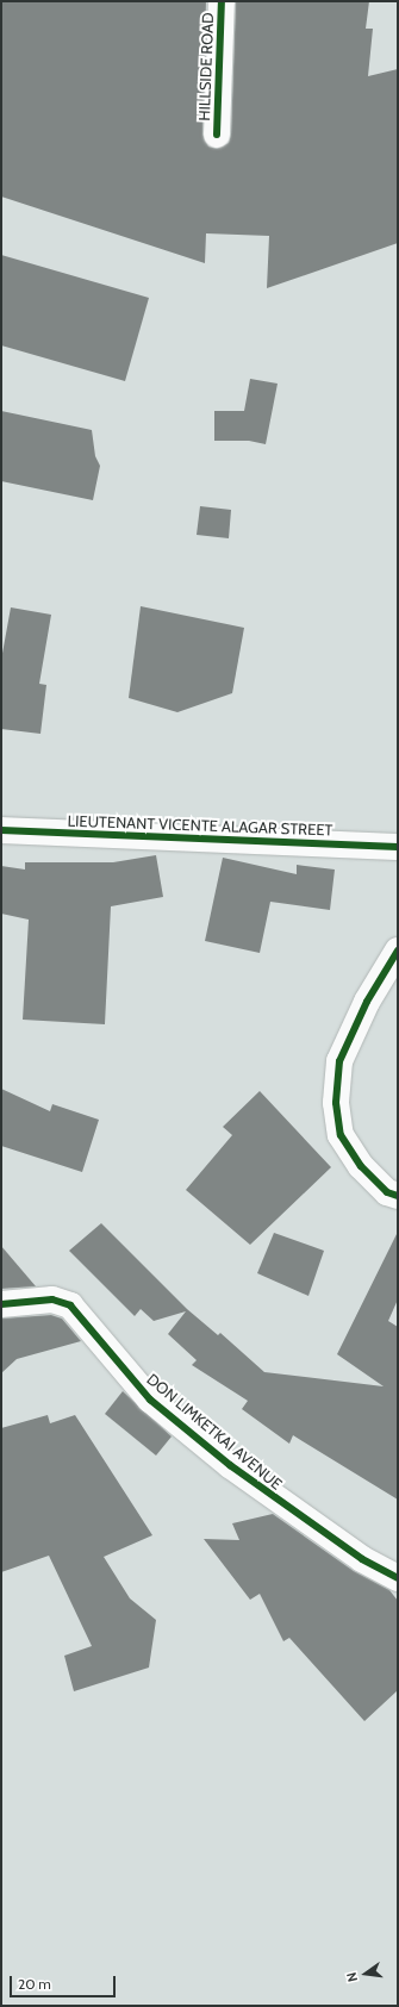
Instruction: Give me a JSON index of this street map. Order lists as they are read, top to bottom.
{
  "streets": {
    "street": ["HILLSIDE ROAD", "LIEUTENANT VICENTE ALAGAR STREET", "DON LIMKETKAI AVENUE"]
  },
  "scale_bar": "20 m",
  "north": "left"
}
